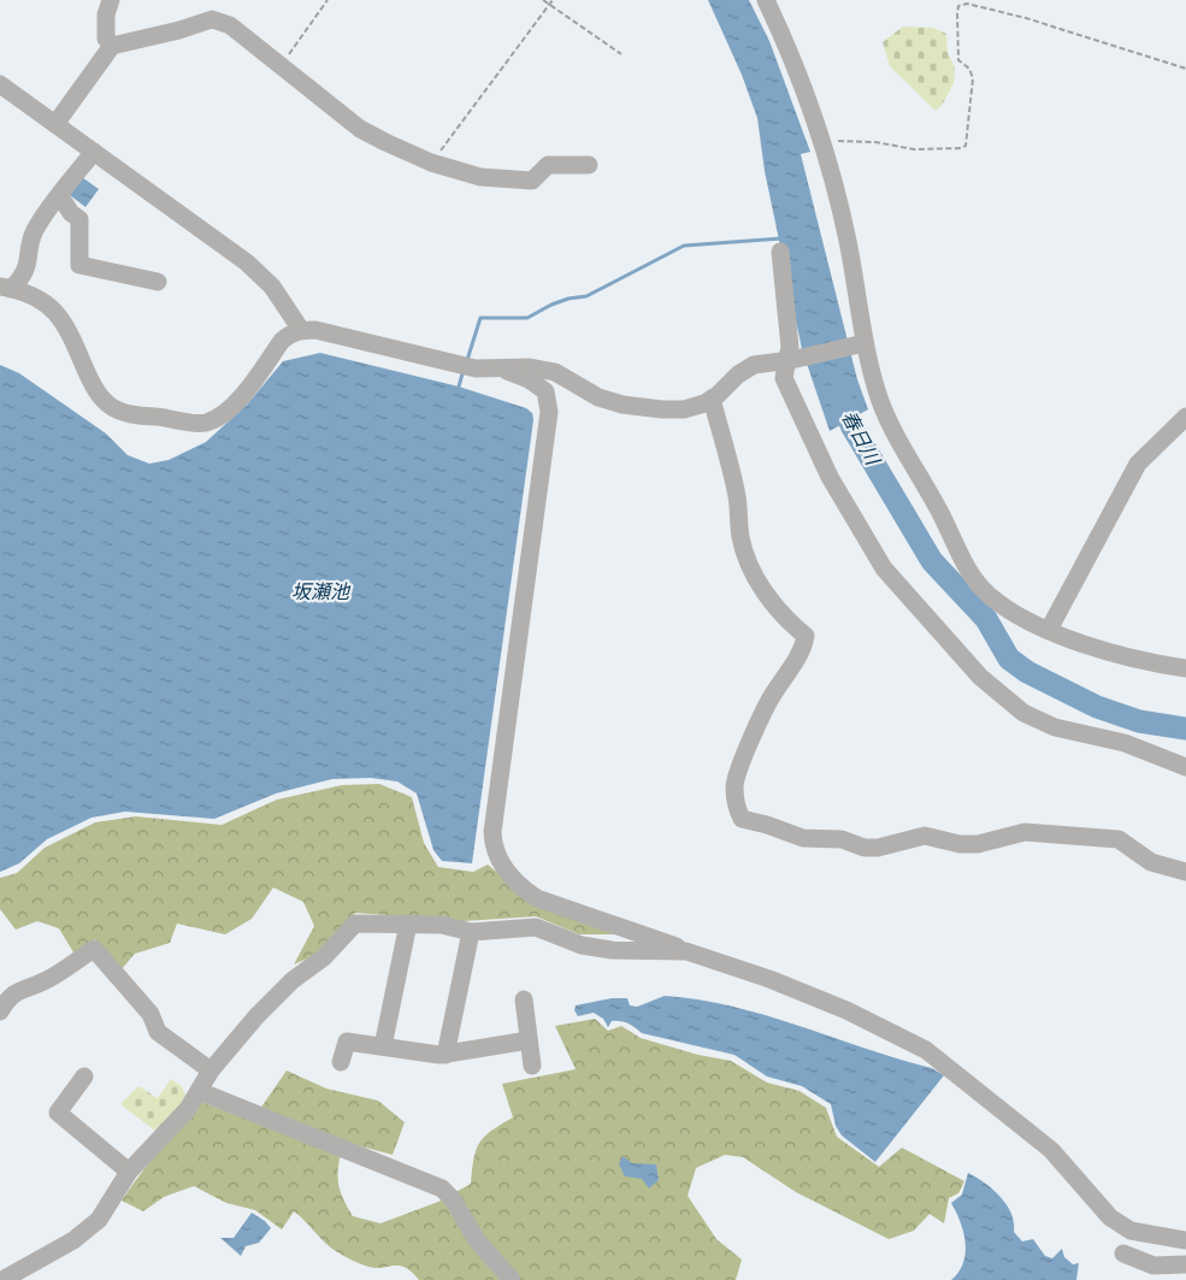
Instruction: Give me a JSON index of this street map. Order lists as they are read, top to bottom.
{
  "water": ["春日川", "坂瀬池"]
}
